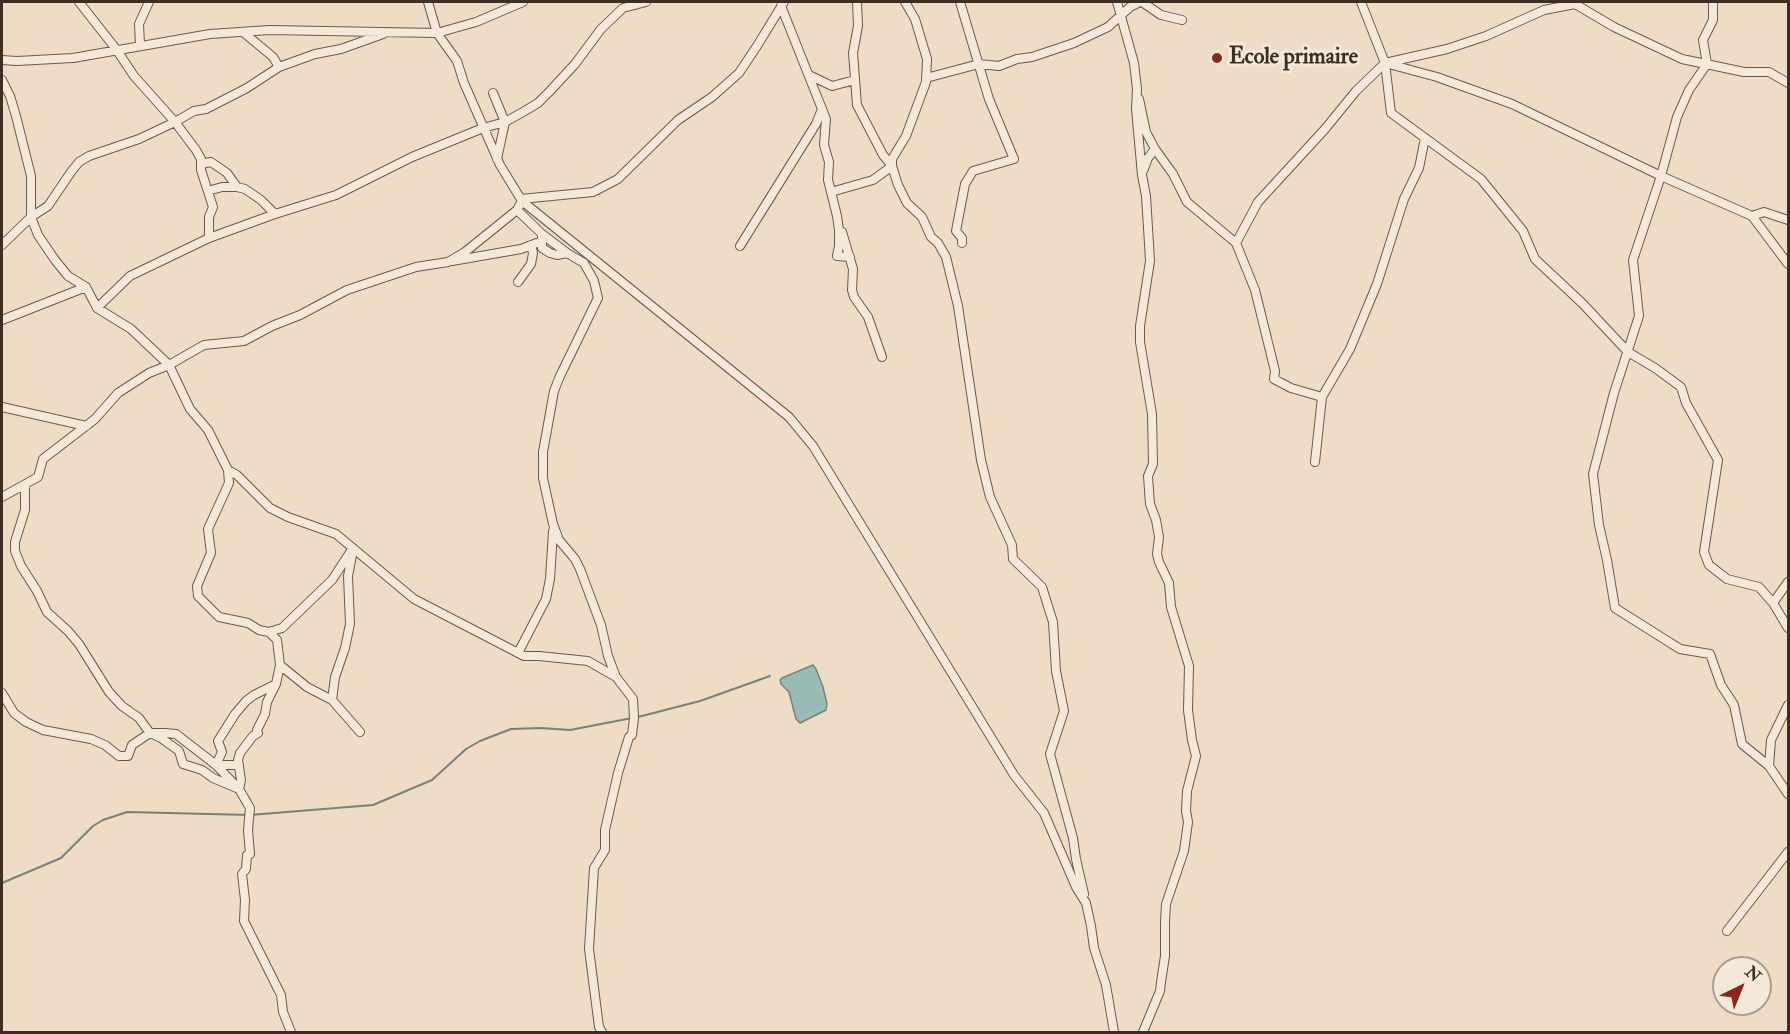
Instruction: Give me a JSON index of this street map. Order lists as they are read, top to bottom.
{
  "places": ["Ecole primaire"],
  "north": "top right"
}
